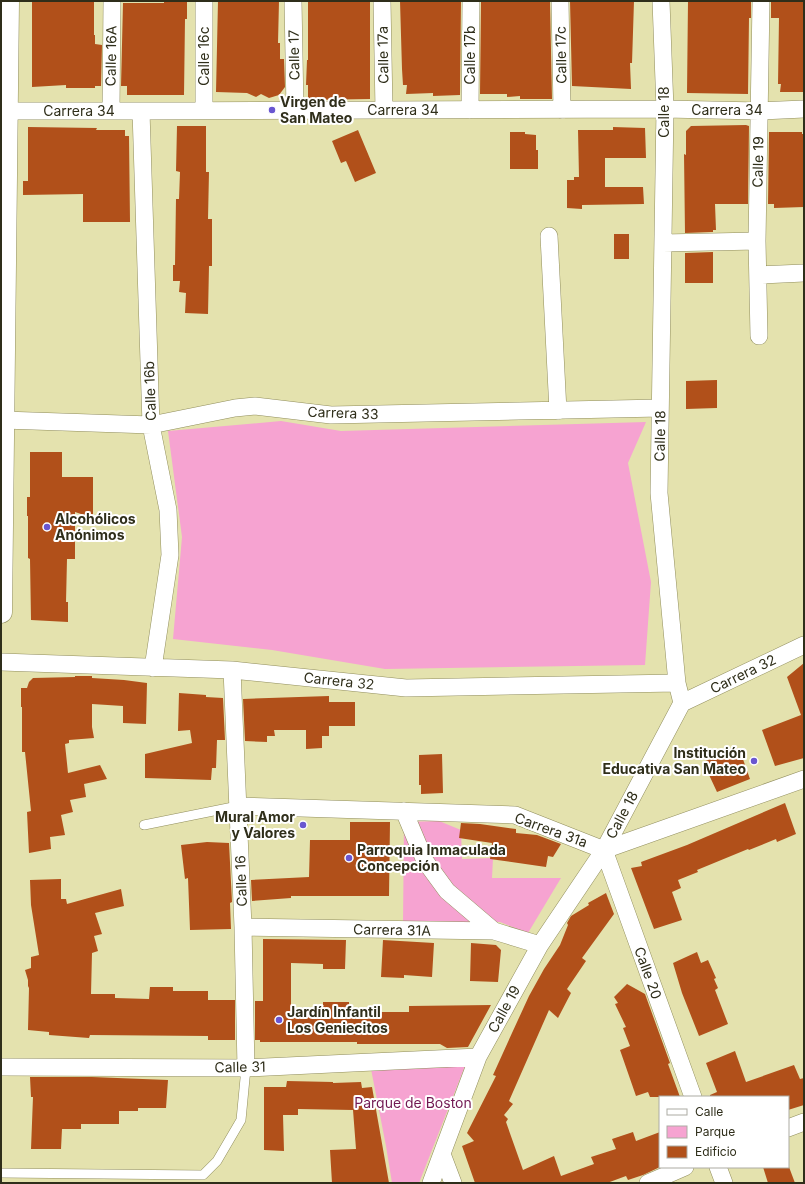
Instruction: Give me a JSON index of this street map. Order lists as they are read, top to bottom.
{
  "streets": {
    "street": [
      "Calle 17",
      "Calle 17a",
      "Calle 17b",
      "Calle 17c",
      "Calle 16A",
      "Calle 16c",
      "Carrera 34",
      "Calle 18",
      "Calle 19",
      "Calle 16b",
      "Carrera 33",
      "Carrera 32",
      "Carrera 31a",
      "Calle 16",
      "Carrera 31A",
      "Calle 20",
      "Calle 31"
    ]
  },
  "crossings": [
    ["Calle 17", "Carrera 34"],
    ["Calle 17a", "Carrera 34"],
    ["Calle 17b", "Carrera 34"],
    ["Calle 17c", "Carrera 34"],
    ["Calle 16A", "Carrera 34"],
    ["Calle 16c", "Carrera 34"],
    ["Carrera 34", "Calle 18"],
    ["Carrera 34", "Calle 19"],
    ["Carrera 34", "Calle 16b"],
    ["Calle 18", "Calle 19"],
    ["Calle 18", "Carrera 33"],
    ["Calle 18", "Carrera 32"],
    ["Calle 18", "Carrera 31a"],
    ["Calle 18", "Calle 20"],
    ["Calle 19", "Carrera 31a"],
    ["Calle 19", "Carrera 31A"],
    ["Calle 19", "Calle 20"],
    ["Calle 19", "Calle 31"],
    ["Calle 16b", "Carrera 33"],
    ["Calle 16b", "Carrera 32"],
    ["Carrera 32", "Calle 16"],
    ["Carrera 31a", "Calle 16"],
    ["Carrera 31a", "Calle 20"],
    ["Calle 16", "Carrera 31A"],
    ["Calle 16", "Calle 31"]
  ],
  "parks": ["Parque de Boston"],
  "places": [
    "Virgen de San Mateo",
    "Alcohólicos Anónimos",
    "Institución Educativa San Mateo",
    "Mural Amor y Valores",
    "Parroquia Inmaculada Concepción",
    "Jardín Infantil Los Geniecitos"
  ],
  "legend": ["Calle", "Parque", "Edificio"]
}
